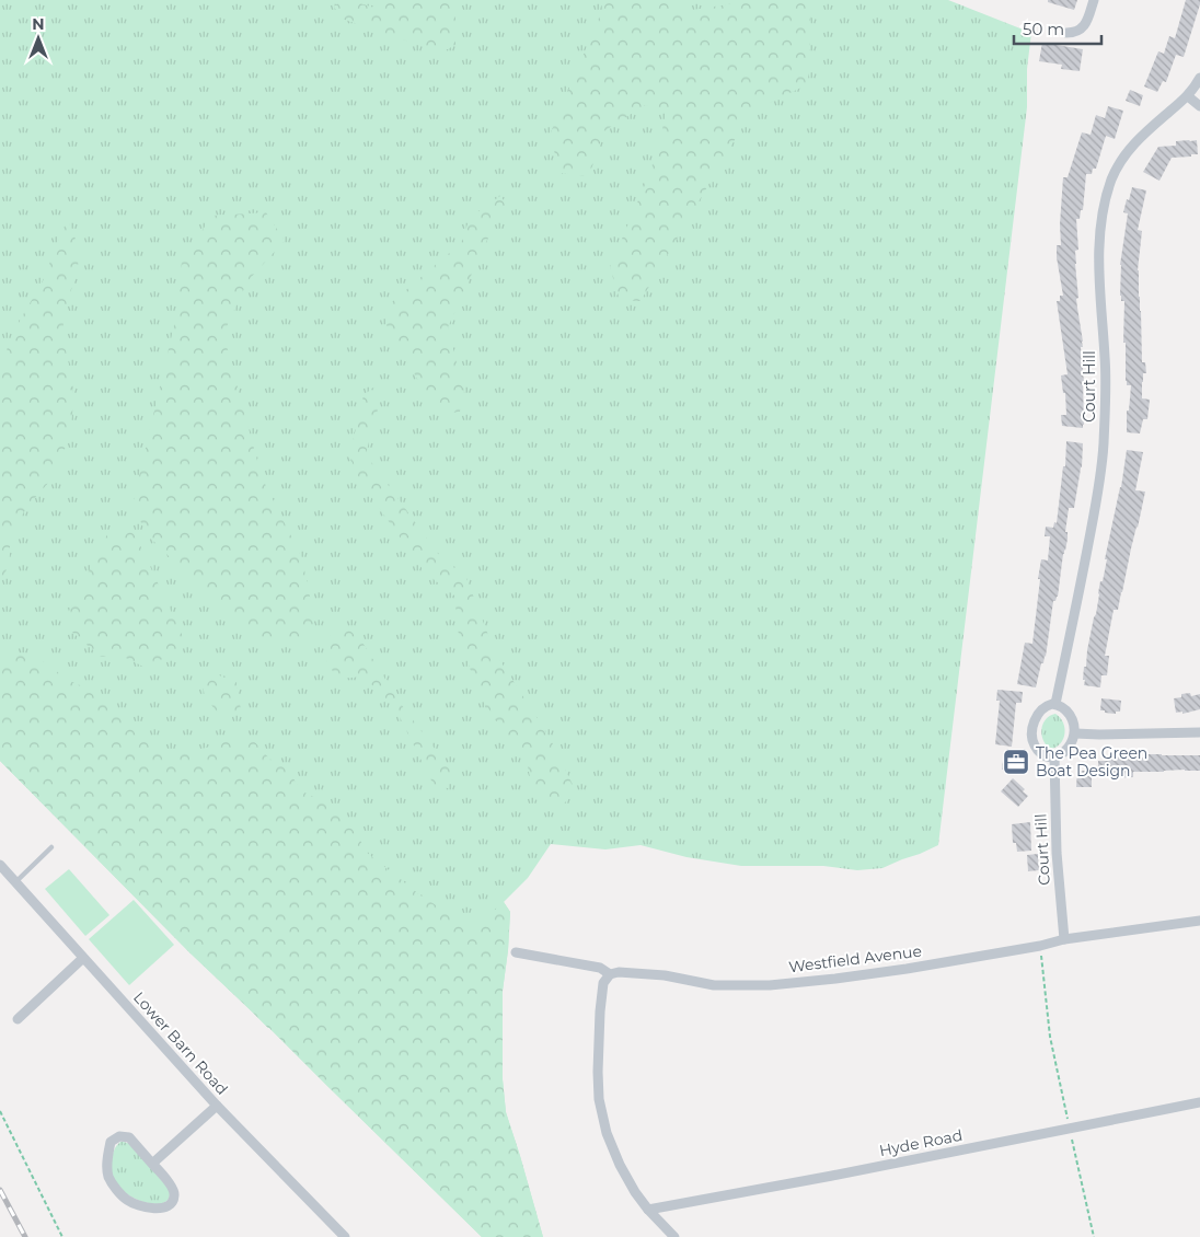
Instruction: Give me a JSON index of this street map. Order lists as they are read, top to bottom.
{
  "streets": {
    "street": [
      "Court Hill",
      "Westfield Avenue",
      "Lower Barn Road",
      "Hyde Road"
    ]
  },
  "crossings": [
    ["Court Hill", "Westfield Avenue"]
  ],
  "places": {
    "office": ["The Pea Green Boat Design"]
  },
  "scale_bar": "50 m",
  "north": "top"
}
